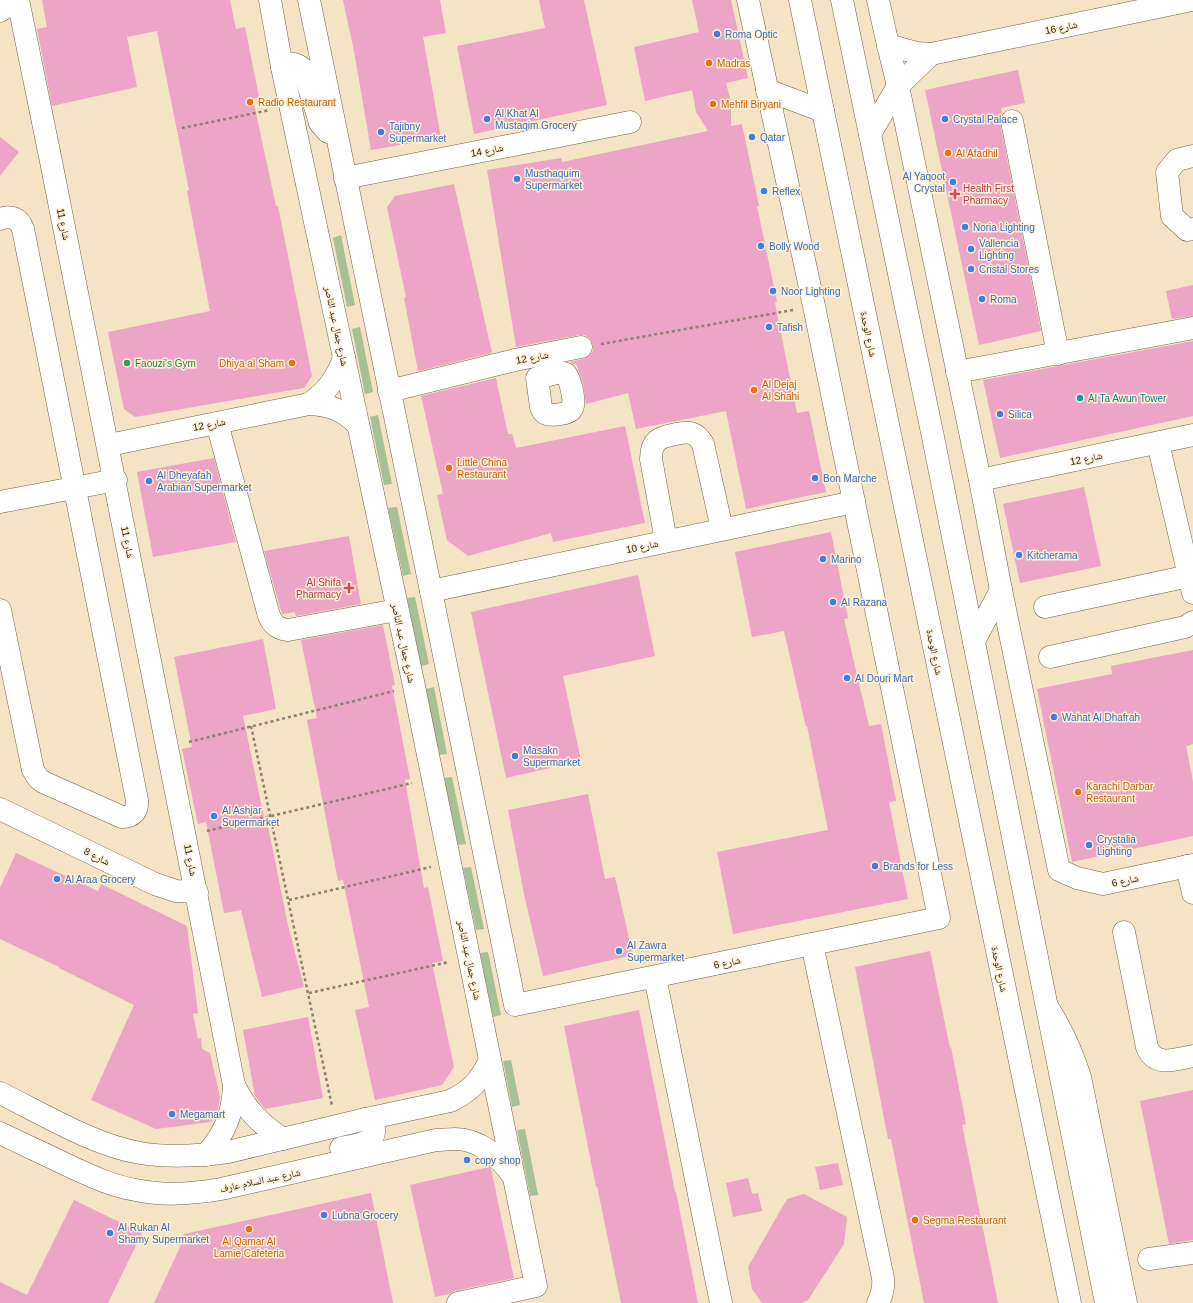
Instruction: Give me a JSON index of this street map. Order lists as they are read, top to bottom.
{
  "streets": {
    "main road": [
      "شارع 16",
      "شارع 14",
      "شارع 11",
      "شارع جمال عبد الناصر",
      "شارع الوحدة",
      "شارع 12",
      "شارع 10",
      "شارع 8",
      "شارع 6",
      "شارع عبد السلام عارف"
    ]
  },
  "crossings": [
    ["شارع 11", "شارع 12"],
    ["شارع 11", "شارع 8"],
    ["شارع جمال عبد الناصر", "شارع 12"],
    ["شارع جمال عبد الناصر", "شارع عبد السلام عارف"],
    ["شارع 10", "شارع 6"]
  ],
  "places": {
    "other": [
      "Roma Optic",
      "Madras",
      "Radio Restaurant",
      "Mehfil Biryani",
      "Al Khat Al Mustaqim Grocery",
      "Crystal Palace",
      "Tajibny Supermarket",
      "Qatar",
      "Al Afadhil",
      "Musthaquim Supermarket",
      "Al Yaqoot Crystal",
      "Reflex",
      "Noria Lighting",
      "Bolly Wood",
      "Vallencia Lighting",
      "Cristal Stores",
      "Noor Lighting",
      "Roma",
      "Tafish",
      "Faouzi's Gym",
      "Dhiya al Sham",
      "Al Dejaj Al Shahi",
      "Al Ta Awun Tower",
      "Silica",
      "Little China Restaurant",
      "Bon Marche",
      "Al Dheyafah Arabian Supermarket",
      "Kitcherama",
      "Marino",
      "Al Razana",
      "Al Douri Mart",
      "Wahat Al Dhafrah",
      "Masakn Supermarket",
      "Karachi Darbar Restaurant",
      "Al Ashjar Supermarket",
      "Crystalia Lighting",
      "Brands for Less",
      "Al Araa Grocery",
      "Al Zawra Supermarket",
      "Megamart",
      "copy shop",
      "Lubna Grocery",
      "Segma Restaurant",
      "Al Qamar Al Lamie Cafeteria",
      "Al Rukan Al Shamy Supermarket"
    ],
    "health": ["Health First Pharmacy", "Al Shifa Pharmacy"]
  }
}
